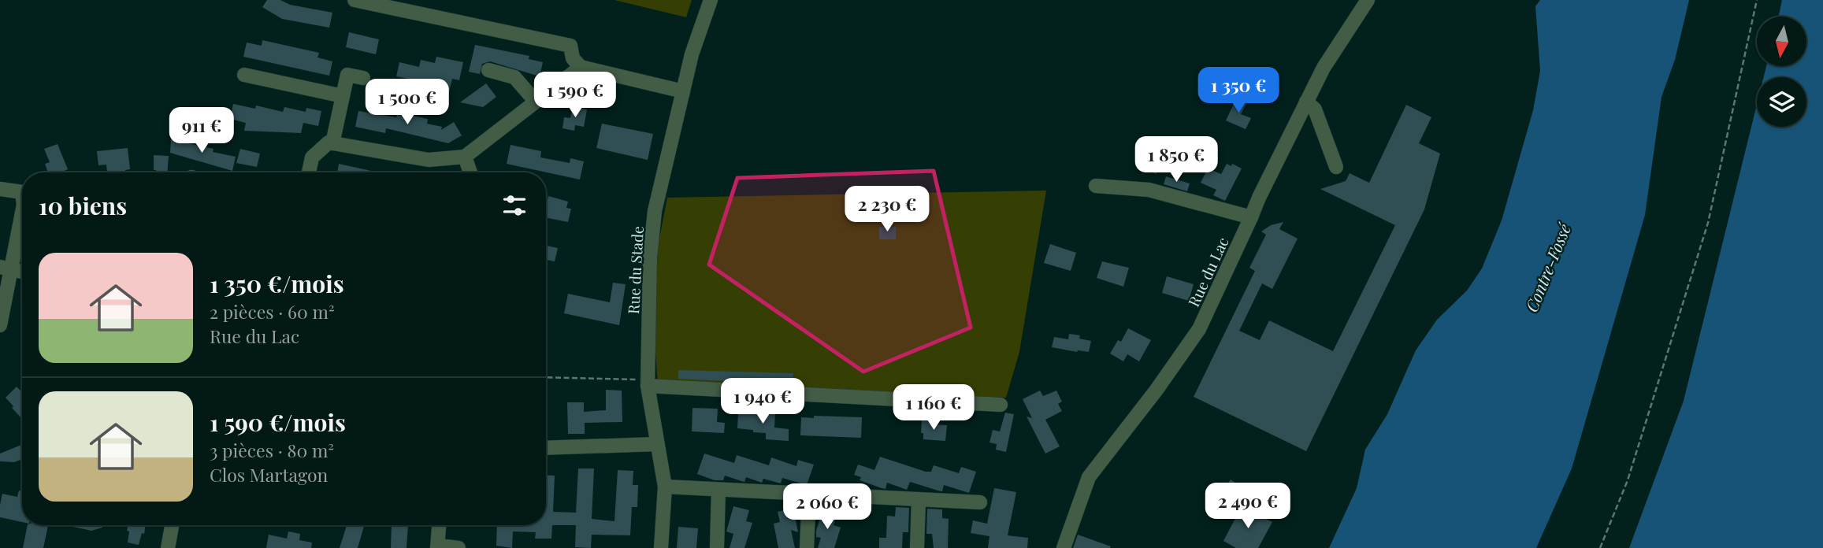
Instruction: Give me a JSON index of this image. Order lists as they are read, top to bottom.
{
  "streets": {
    "street": ["Rue du Stade", "Rue du Lac"]
  },
  "water": ["Contre-Fossé"],
  "north": "bottom",
  "page": {
    "price": [
      "1 350 €",
      "1 590 €",
      "1 500 €",
      "911 €",
      "1 850 €",
      "2 230 €",
      "1 940 €",
      "1 160 €",
      "2 490 €",
      "2 060 €"
    ],
    "heading": "10 biens",
    "list": [
      {
        "name": "1 350 €/mois",
        "note": "2 pièces · 60 m² · Rue du Lac"
      },
      {
        "name": "1 590 €/mois",
        "note": "3 pièces · 80 m² · Clos Martagon"
      }
    ]
  }
}
